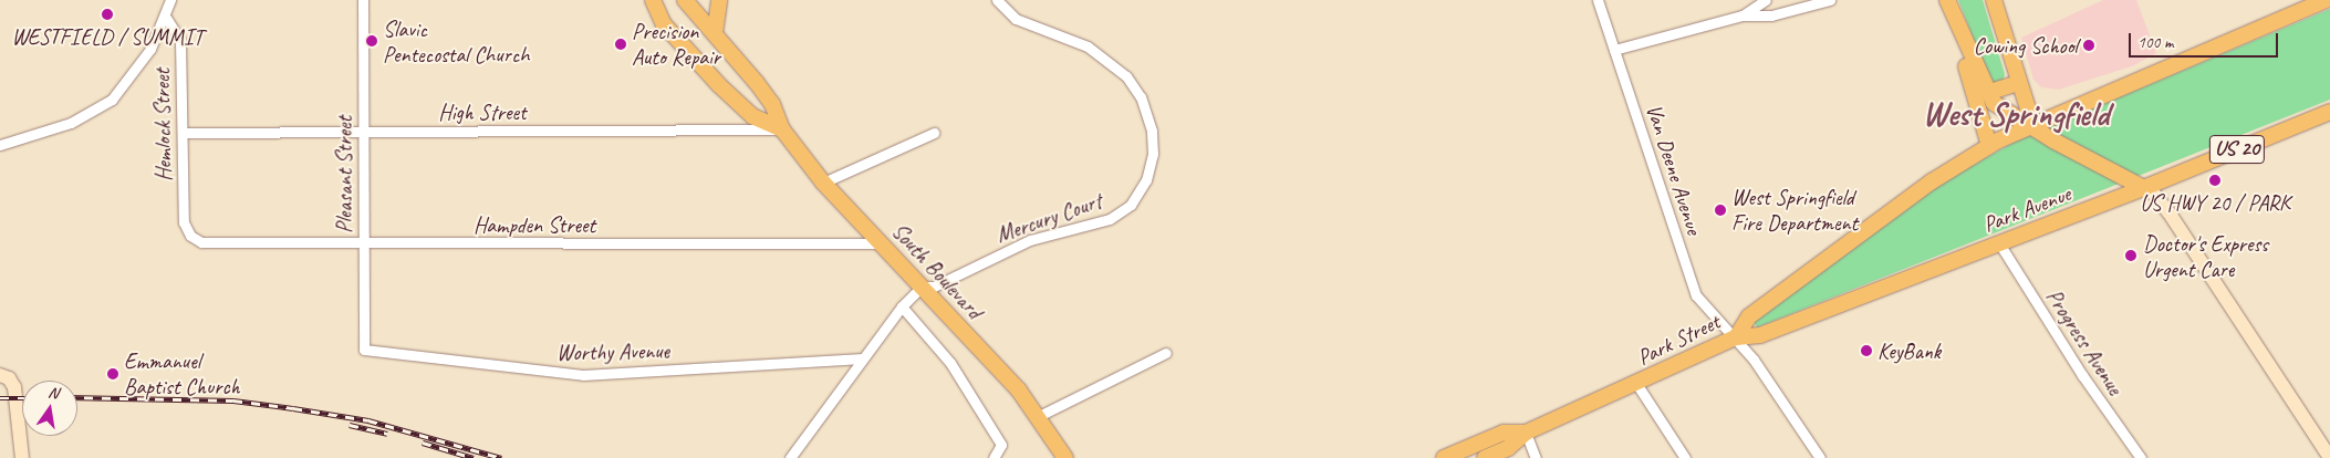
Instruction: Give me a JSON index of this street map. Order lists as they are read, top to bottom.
{
  "streets": {
    "main road": [
      "US 20",
      "Park Avenue",
      "South Boulevard",
      "Park Street"
    ],
    "street": [
      "High Street",
      "Hemlock Street",
      "Van Deene Avenue",
      "Pleasant Street",
      "Mercury Court",
      "Hampden Street",
      "Progress Avenue",
      "Worthy Avenue"
    ]
  },
  "crossings": [
    ["High Street", "Hemlock Street"],
    ["High Street", "Pleasant Street"],
    ["High Street", "South Boulevard"],
    ["Hemlock Street", "Hampden Street"],
    ["Van Deene Avenue", "Park Avenue"],
    ["Van Deene Avenue", "Park Street"],
    ["Pleasant Street", "Hampden Street"],
    ["Pleasant Street", "Worthy Avenue"],
    ["Park Avenue", "Park Street"],
    ["Park Avenue", "Progress Avenue"],
    ["Mercury Court", "South Boulevard"],
    ["Hampden Street", "South Boulevard"]
  ],
  "districts": ["West Springfield"],
  "places": [
    "WESTFIELD / SUMMIT",
    "Slavic Pentecostal Church",
    "Precision Auto Repair",
    "Cowing School",
    "US HWY 20 / PARK",
    "West Springfield Fire Department",
    "Doctor's Express Urgent Care",
    "KeyBank",
    "Emmanuel Baptist Church"
  ],
  "scale_bar": "100 m",
  "north": "top"
}
